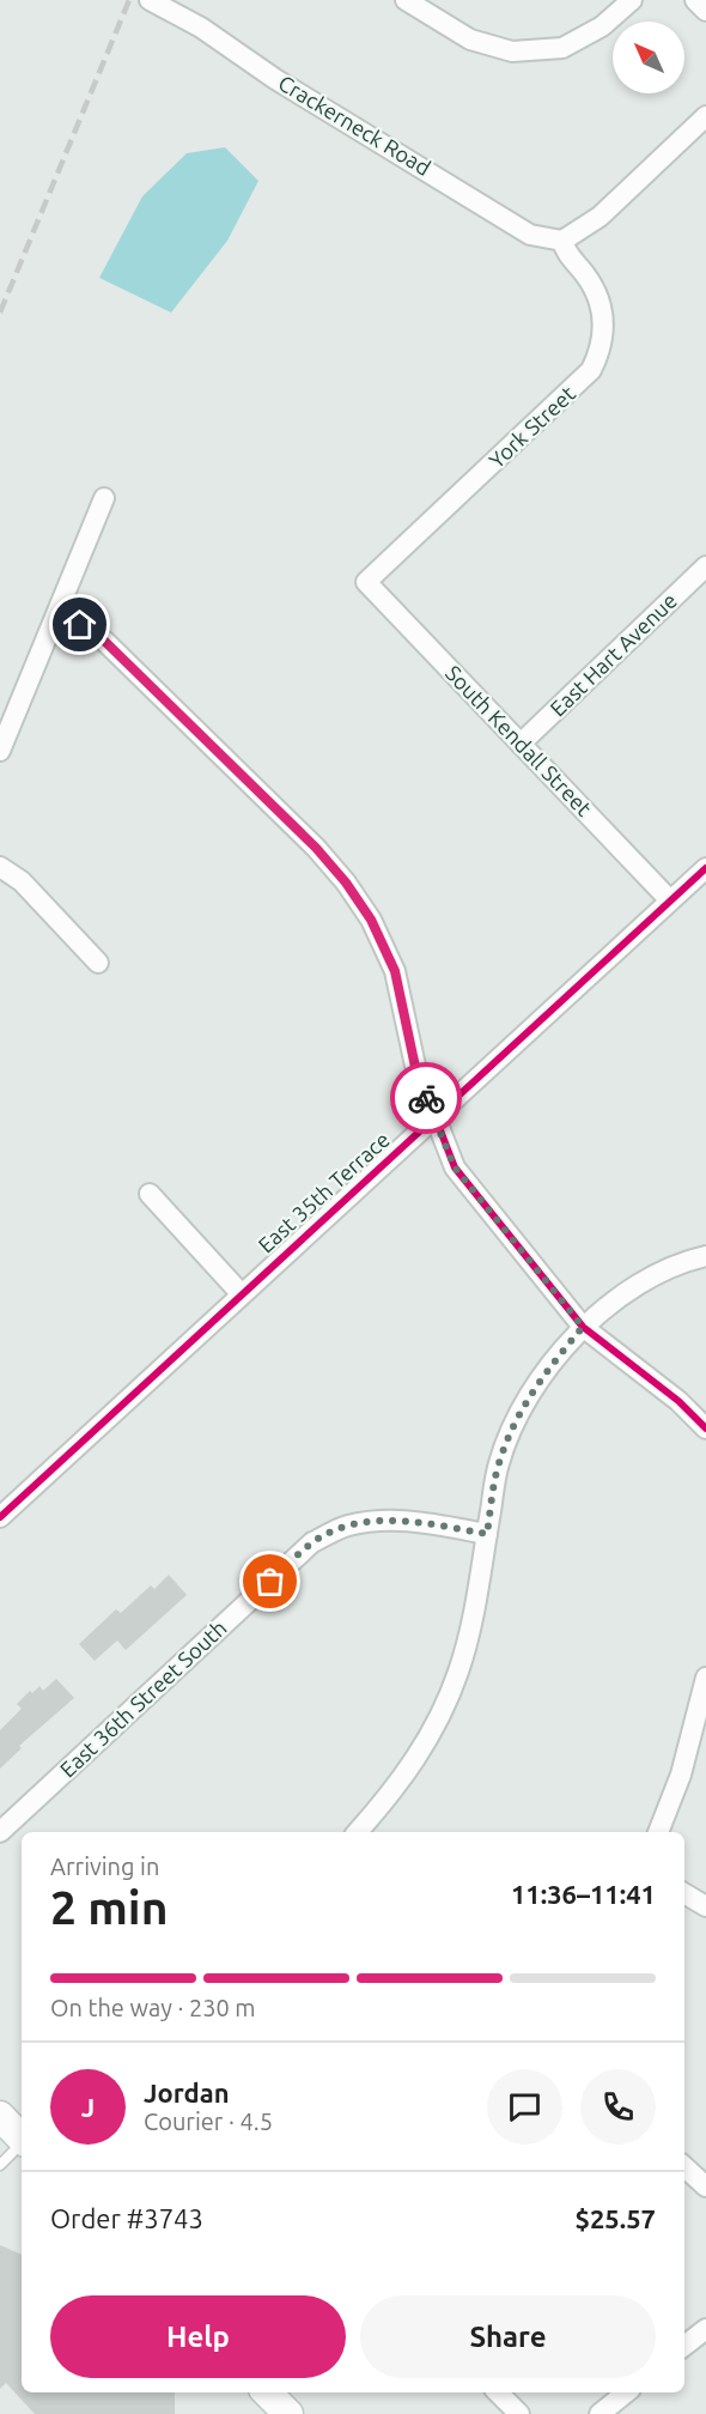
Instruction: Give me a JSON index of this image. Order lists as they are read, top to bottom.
{
  "streets": {
    "street": [
      "Crackerneck Road",
      "York Street",
      "East Hart Avenue",
      "South Kendall Street",
      "East 35th Terrace",
      "East 36th Street South"
    ]
  },
  "crossings": [
    ["Crackerneck Road", "York Street"],
    ["York Street", "South Kendall Street"],
    ["East Hart Avenue", "South Kendall Street"],
    ["South Kendall Street", "East 35th Terrace"]
  ],
  "north": "top left",
  "page": {
    "heading": ["2 min", "Arriving in", "11:36–11:41"],
    "panel": [
      "Jordan",
      "Courier · 4.5",
      "Order #3743",
      "$25.57"
    ],
    "bar": "On the way · 230 m",
    "round": "J",
    "buttons": ["Help", "Share"]
  }
}
